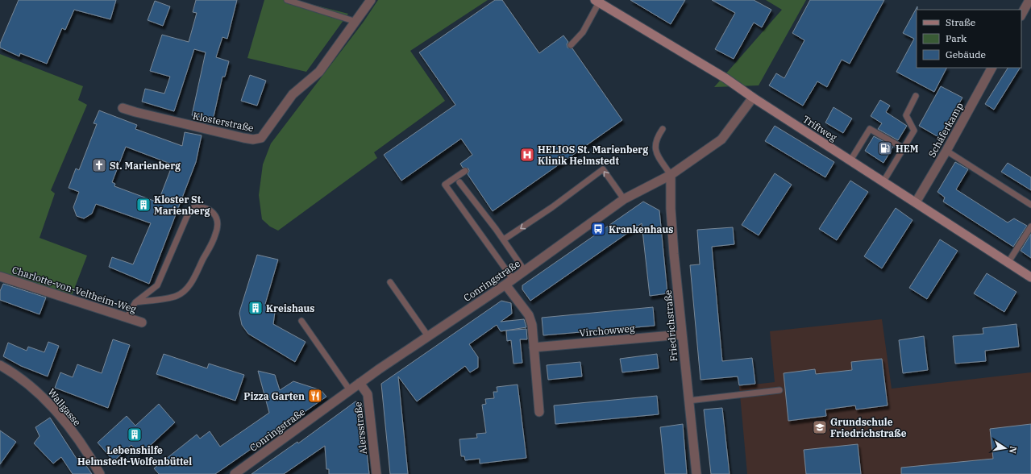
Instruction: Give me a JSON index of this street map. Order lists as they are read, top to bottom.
{
  "streets": {
    "main road": ["Triftweg"],
    "street": [
      "Klosterstraße",
      "Schäferkamp",
      "Conringstraße",
      "Charlotte-von-Veltheim-Weg",
      "Friedrichstraße",
      "Virchowweg",
      "Wallgasse",
      "Alersstraße"
    ]
  },
  "crossings": [
    ["Triftweg", "Schäferkamp"],
    ["Triftweg", "Conringstraße"],
    ["Conringstraße", "Friedrichstraße"],
    ["Conringstraße", "Alersstraße"],
    ["Friedrichstraße", "Virchowweg"]
  ],
  "places": {
    "fuel station": ["HEM"],
    "hospital": ["HELIOS St. Marienberg Klinik Helmstedt"],
    "church": ["St. Marienberg"],
    "building": ["Kloster St. Marienberg", "Kreishaus", "Lebenshilfe Helmstedt-Wolfenbüttel"],
    "bus stop": ["Krankenhaus"],
    "restaurant": ["Pizza Garten"],
    "school or university": ["Grundschule Friedrichstraße"]
  },
  "legend": ["Straße", "Park", "Gebäude"],
  "north": "right"
}
